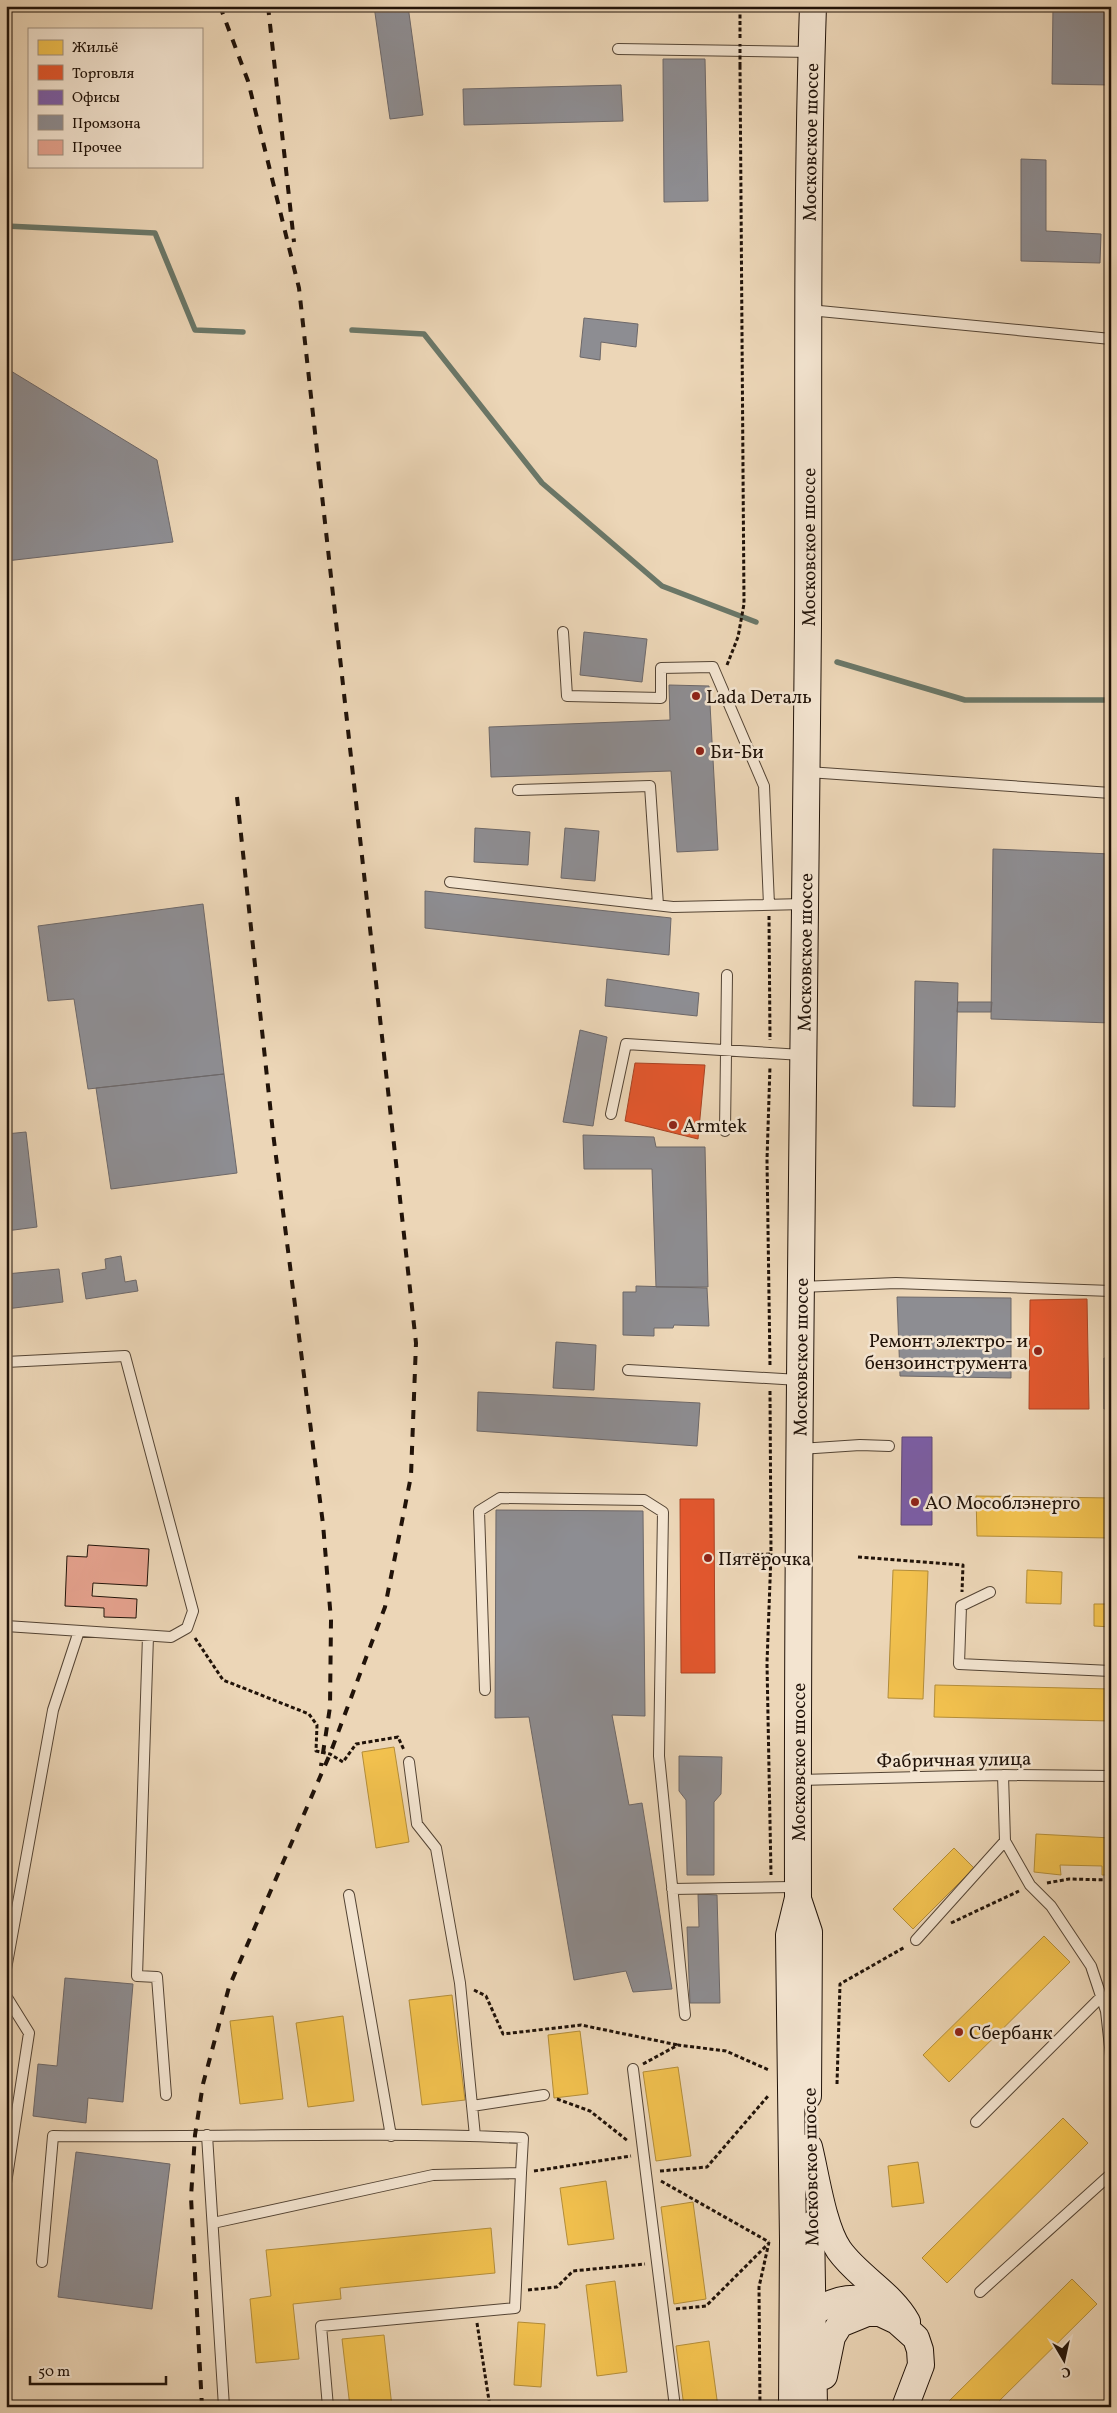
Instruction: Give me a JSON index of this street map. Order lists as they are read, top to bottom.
{
  "streets": {
    "main road": ["Московское шоссе"],
    "lane": ["Фабричная улица"]
  },
  "crossings": [
    ["Московское шоссе", "Фабричная улица"]
  ],
  "places": [
    "Lada Dеталь",
    "Би-Би",
    "Armtek",
    "Ремонт электро- и бензоинструмента",
    "АО Мособлэнерго",
    "Пятёрочка",
    "Сбербанк"
  ],
  "legend": [
    "Жильё",
    "Торговля",
    "Офисы",
    "Промзона",
    "Прочее"
  ],
  "scale_bar": "50 m",
  "north": "bottom"
}
